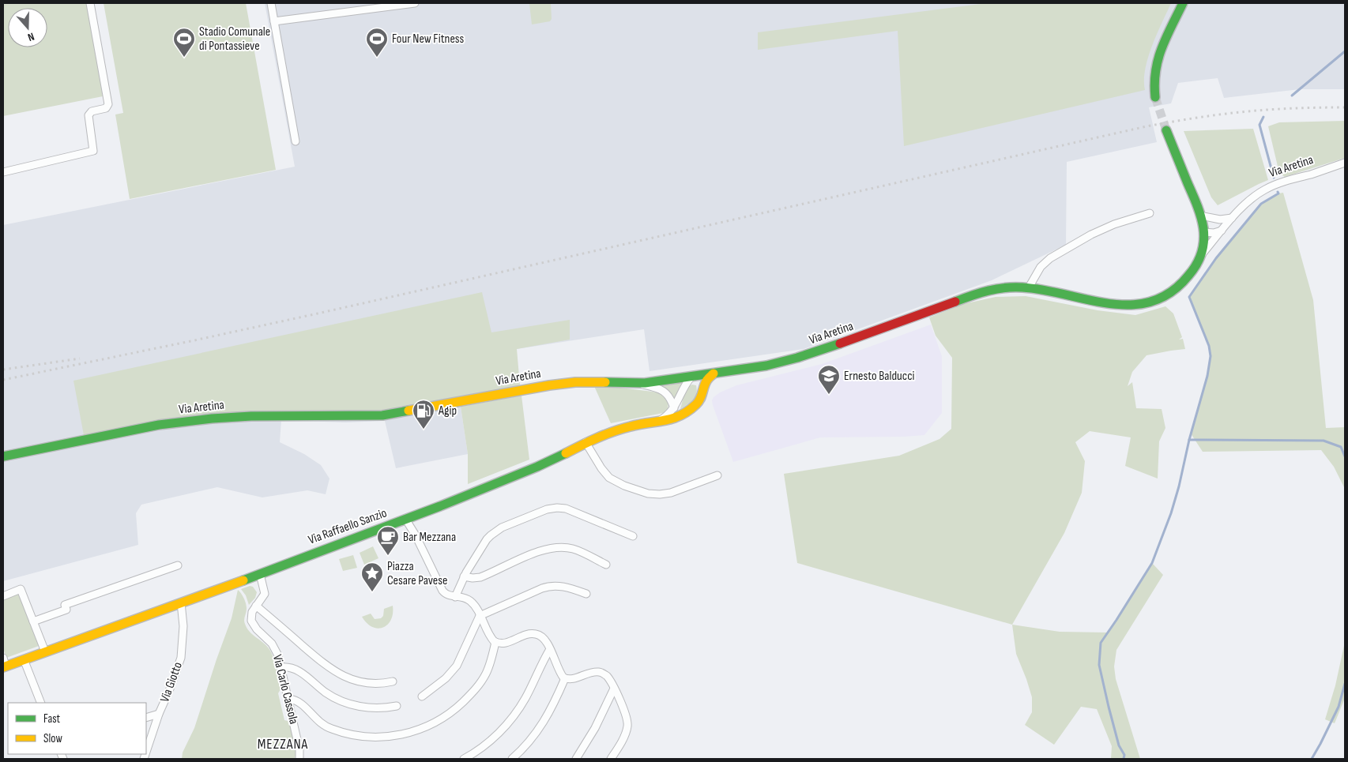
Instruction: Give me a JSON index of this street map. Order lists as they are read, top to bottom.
{
  "streets": {
    "street": [
      "Via Aretina",
      "Via Raffaello Sanzio",
      "Via Giotto",
      "Via Carlo Cassola"
    ]
  },
  "crossings": [
    ["Via Raffaello Sanzio", "Via Giotto"],
    ["Via Raffaello Sanzio", "Via Carlo Cassola"]
  ],
  "districts": ["MEZZANA"],
  "places": {
    "sports": ["Stadio Comunale di Pontassieve", "Four New Fitness"],
    "school or university": ["Ernesto Balducci"],
    "fuel station": ["Agip"],
    "cafe": ["Bar Mezzana"],
    "place": ["Piazza Cesare Pavese"]
  },
  "legend": ["Fast", "Slow"],
  "north": "bottom"
}
